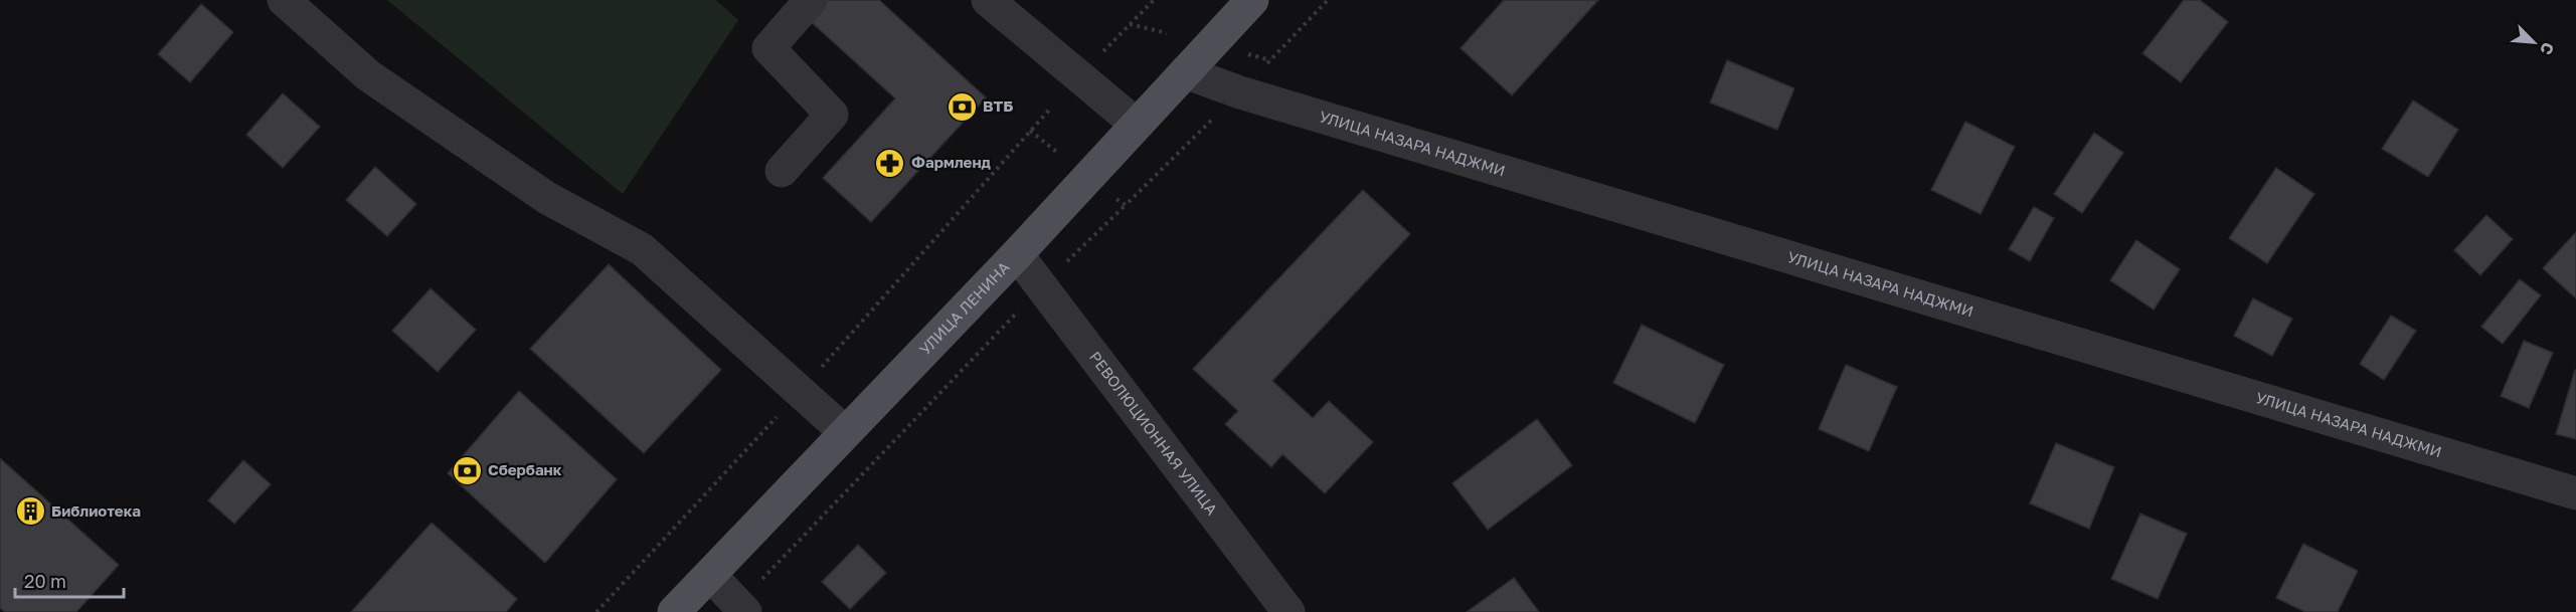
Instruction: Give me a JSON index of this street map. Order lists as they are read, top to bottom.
{
  "streets": {
    "main road": ["УЛИЦА ЛЕНИНА"],
    "street": ["УЛИЦА НАЗАРА НАДЖМИ", "РЕВОЛЮЦИОННАЯ УЛИЦА"]
  },
  "crossings": [
    ["УЛИЦА НАЗАРА НАДЖМИ", "УЛИЦА ЛЕНИНА"],
    ["УЛИЦА ЛЕНИНА", "РЕВОЛЮЦИОННАЯ УЛИЦА"]
  ],
  "places": {
    "bank": ["ВТБ", "Сбербанк"],
    "pharmacy": ["Фармленд"],
    "building": ["Библиотека"]
  },
  "scale_bar": "20 m",
  "north": "bottom right"
}
